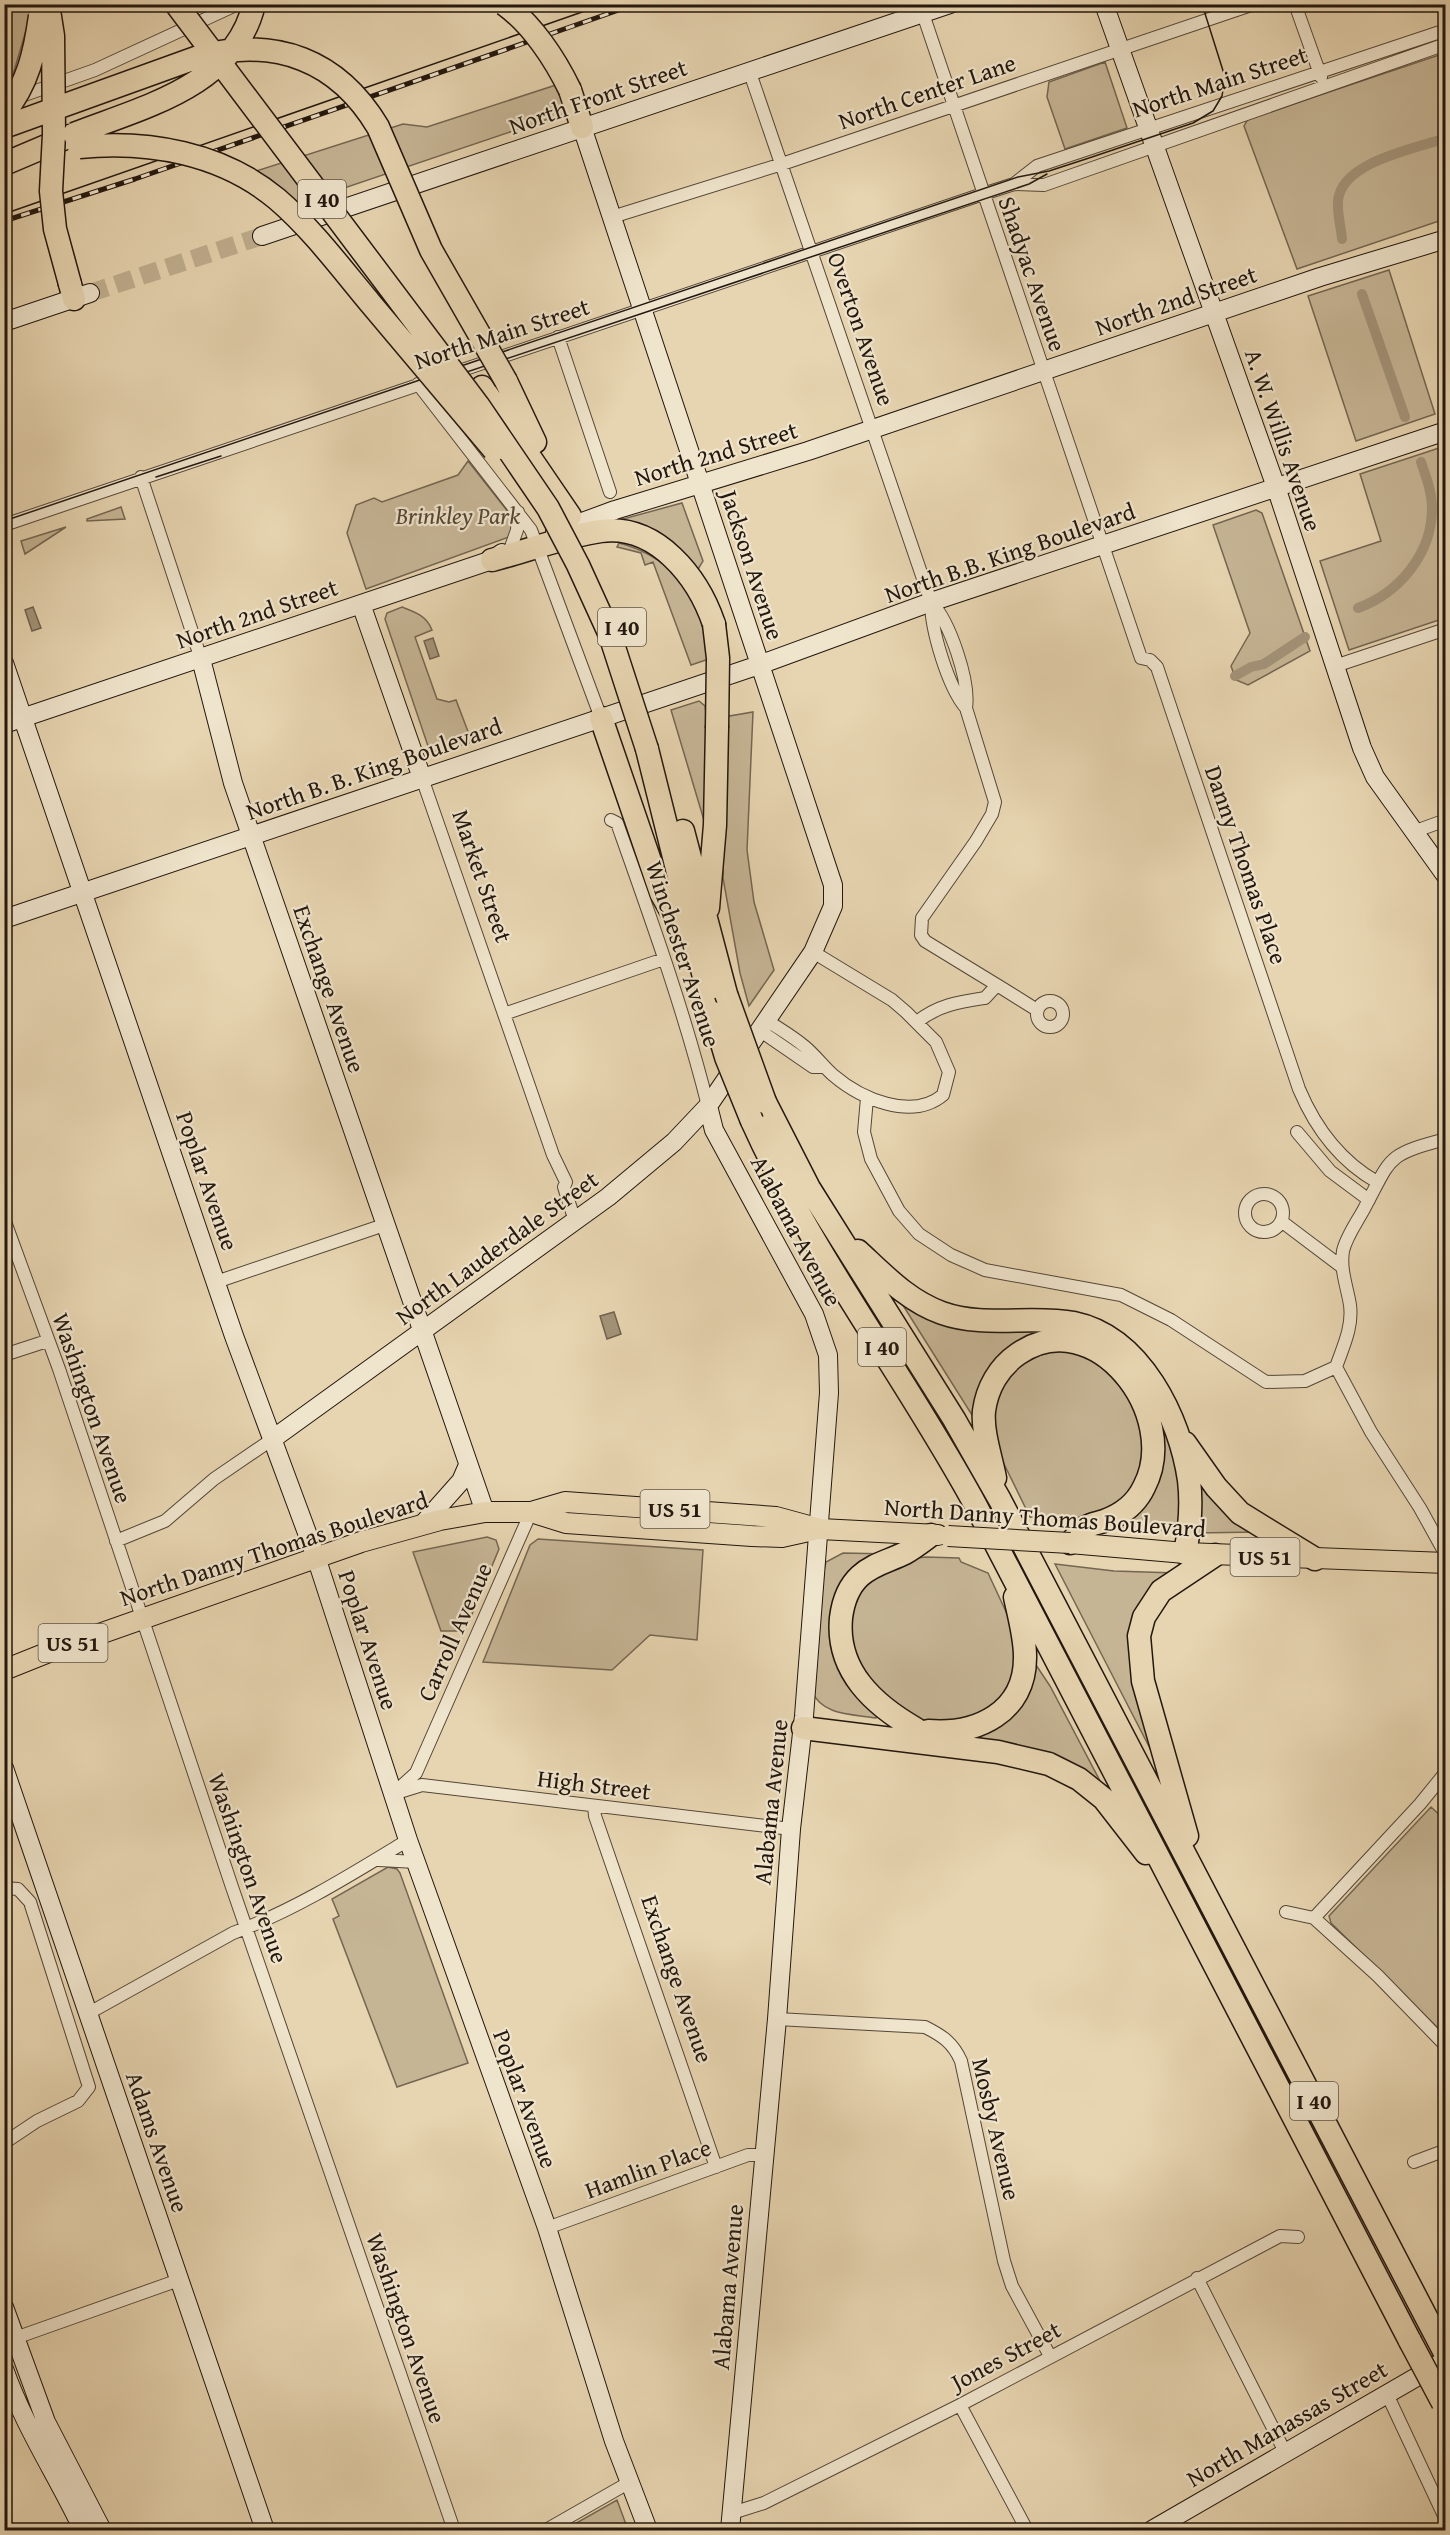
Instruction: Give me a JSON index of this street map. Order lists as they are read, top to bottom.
{
  "streets": {
    "highway": ["I 40"],
    "main road": ["US 51", "North Danny Thomas Boulevard"],
    "street": [
      "North Main Street",
      "North Center Lane",
      "North Front Street",
      "Shadyac Avenue",
      "North 2nd Street",
      "Overton Avenue",
      "A. W. Willis Avenue",
      "North B.B. King Boulevard",
      "Jackson Avenue",
      "North B. B. King Boulevard",
      "Danny Thomas Place",
      "Market Street",
      "Winchester Avenue",
      "Exchange Avenue",
      "Poplar Avenue",
      "Alabama Avenue",
      "North Lauderdale Street",
      "Washington Avenue",
      "Carroll Avenue",
      "High Street",
      "Mosby Avenue",
      "Adams Avenue",
      "Hamlin Place",
      "Jones Street",
      "North Manassas Street"
    ]
  },
  "crossings": [
    ["North Main Street", "Shadyac Avenue"],
    ["North Main Street", "Overton Avenue"],
    ["North Main Street", "A. W. Willis Avenue"],
    ["North Main Street", "Jackson Avenue"],
    ["North Main Street", "Exchange Avenue"],
    ["North Center Lane", "Shadyac Avenue"],
    ["North Center Lane", "Overton Avenue"],
    ["North Center Lane", "A. W. Willis Avenue"],
    ["North Center Lane", "Jackson Avenue"],
    ["North Front Street", "Shadyac Avenue"],
    ["North Front Street", "Overton Avenue"],
    ["North Front Street", "Jackson Avenue"],
    ["Shadyac Avenue", "North 2nd Street"],
    ["Shadyac Avenue", "North B.B. King Boulevard"],
    ["Shadyac Avenue", "Danny Thomas Place"],
    ["North 2nd Street", "Overton Avenue"],
    ["North 2nd Street", "A. W. Willis Avenue"],
    ["North 2nd Street", "Jackson Avenue"],
    ["North 2nd Street", "Market Street"],
    ["North 2nd Street", "Exchange Avenue"],
    ["North 2nd Street", "Poplar Avenue"],
    ["Overton Avenue", "North B.B. King Boulevard"],
    ["A. W. Willis Avenue", "North B.B. King Boulevard"],
    ["North B.B. King Boulevard", "Jackson Avenue"],
    ["North B.B. King Boulevard", "North B. B. King Boulevard"],
    ["North B.B. King Boulevard", "Danny Thomas Place"],
    ["Jackson Avenue", "North B. B. King Boulevard"],
    ["Jackson Avenue", "North Lauderdale Street"],
    ["North B. B. King Boulevard", "Market Street"],
    ["North B. B. King Boulevard", "Exchange Avenue"],
    ["North B. B. King Boulevard", "Poplar Avenue"],
    ["Market Street", "North Lauderdale Street"],
    ["Winchester Avenue", "Alabama Avenue"],
    ["Winchester Avenue", "North Lauderdale Street"],
    ["Exchange Avenue", "North Lauderdale Street"],
    ["Exchange Avenue", "North Danny Thomas Boulevard"],
    ["Exchange Avenue", "High Street"],
    ["Exchange Avenue", "Hamlin Place"],
    ["Poplar Avenue", "North Lauderdale Street"],
    ["Poplar Avenue", "North Danny Thomas Boulevard"],
    ["Poplar Avenue", "Carroll Avenue"],
    ["Poplar Avenue", "High Street"],
    ["Poplar Avenue", "Hamlin Place"],
    ["Alabama Avenue", "North Lauderdale Street"],
    ["Alabama Avenue", "North Danny Thomas Boulevard"],
    ["Alabama Avenue", "High Street"],
    ["Alabama Avenue", "Mosby Avenue"],
    ["Alabama Avenue", "Hamlin Place"],
    ["Alabama Avenue", "Jones Street"],
    ["North Lauderdale Street", "Washington Avenue"],
    ["Washington Avenue", "North Danny Thomas Boulevard"],
    ["North Danny Thomas Boulevard", "Carroll Avenue"],
    ["Carroll Avenue", "High Street"],
    ["Mosby Avenue", "Jones Street"]
  ],
  "parks": ["Brinkley Park"]
}
